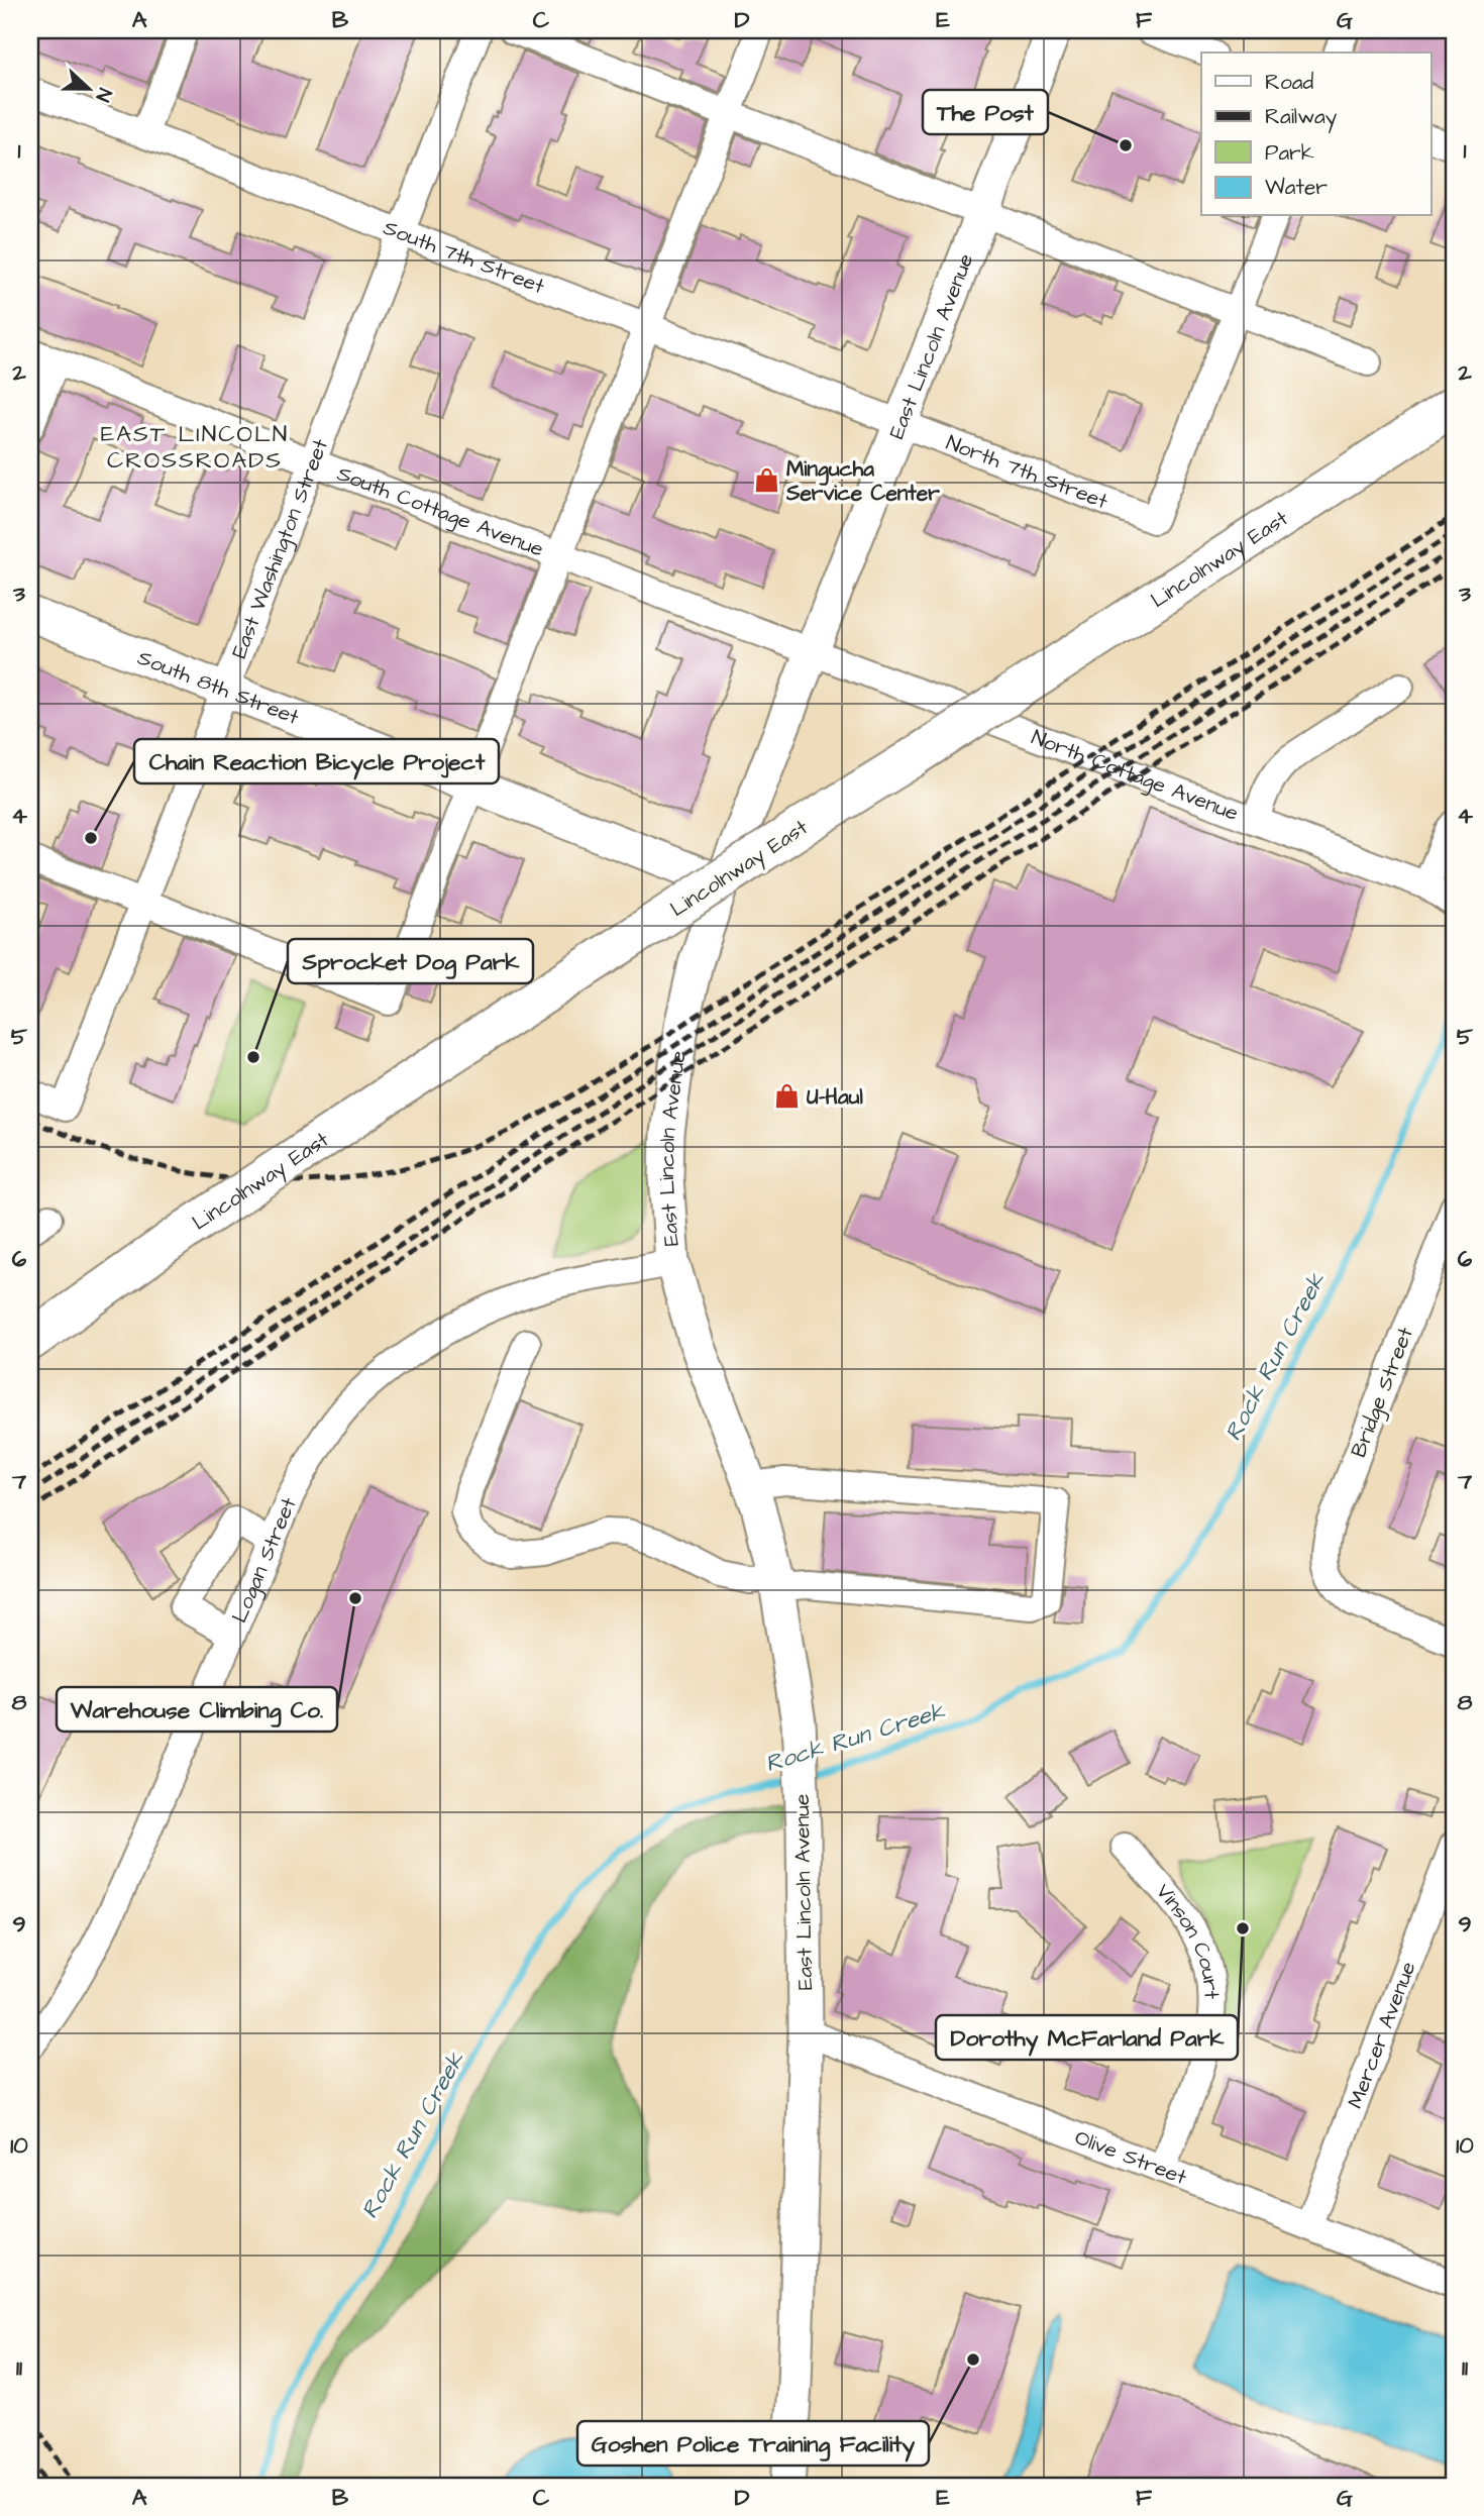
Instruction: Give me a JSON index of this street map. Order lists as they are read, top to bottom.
{
  "streets": {
    "highway": ["Lincolnway East"],
    "main road": ["East Lincoln Avenue", "South 8th Street"],
    "street": [
      "South 7th Street",
      "North 7th Street",
      "South Cottage Avenue",
      "East Washington Street",
      "North Cottage Avenue",
      "Bridge Street",
      "Logan Street",
      "Vinson Court",
      "Mercer Avenue",
      "Olive Street"
    ]
  },
  "crossings": [
    ["South 7th Street", "East Lincoln Avenue"],
    ["South 7th Street", "North 7th Street"],
    ["South 7th Street", "East Washington Street"],
    ["East Lincoln Avenue", "North 7th Street"],
    ["East Lincoln Avenue", "South Cottage Avenue"],
    ["East Lincoln Avenue", "South 8th Street"],
    ["East Lincoln Avenue", "North Cottage Avenue"],
    ["East Lincoln Avenue", "Logan Street"],
    ["East Lincoln Avenue", "Olive Street"],
    ["South Cottage Avenue", "East Washington Street"],
    ["South Cottage Avenue", "North Cottage Avenue"],
    ["East Washington Street", "South 8th Street"],
    ["Vinson Court", "Olive Street"],
    ["Mercer Avenue", "Olive Street"]
  ],
  "districts": ["EAST LINCOLN CROSSROADS"],
  "water": ["Rock Run Creek"],
  "places": {
    "other": [
      "The Post",
      "Chain Reaction Bicycle Project",
      "Sprocket Dog Park",
      "Warehouse Climbing Co.",
      "Dorothy McFarland Park",
      "Goshen Police Training Facility"
    ],
    "shop": ["Mingucha Service Center", "U-Haul"]
  },
  "legend": [
    "Road",
    "Railway",
    "Park",
    "Water"
  ],
  "north": "right",
  "grid": {
    "columns": [
      "A",
      "B",
      "C",
      "D",
      "E",
      "F",
      "G"
    ],
    "rows": [
      "1",
      "2",
      "3",
      "4",
      "5",
      "6",
      "7",
      "8",
      "9",
      "10",
      "11"
    ]
  }
}
